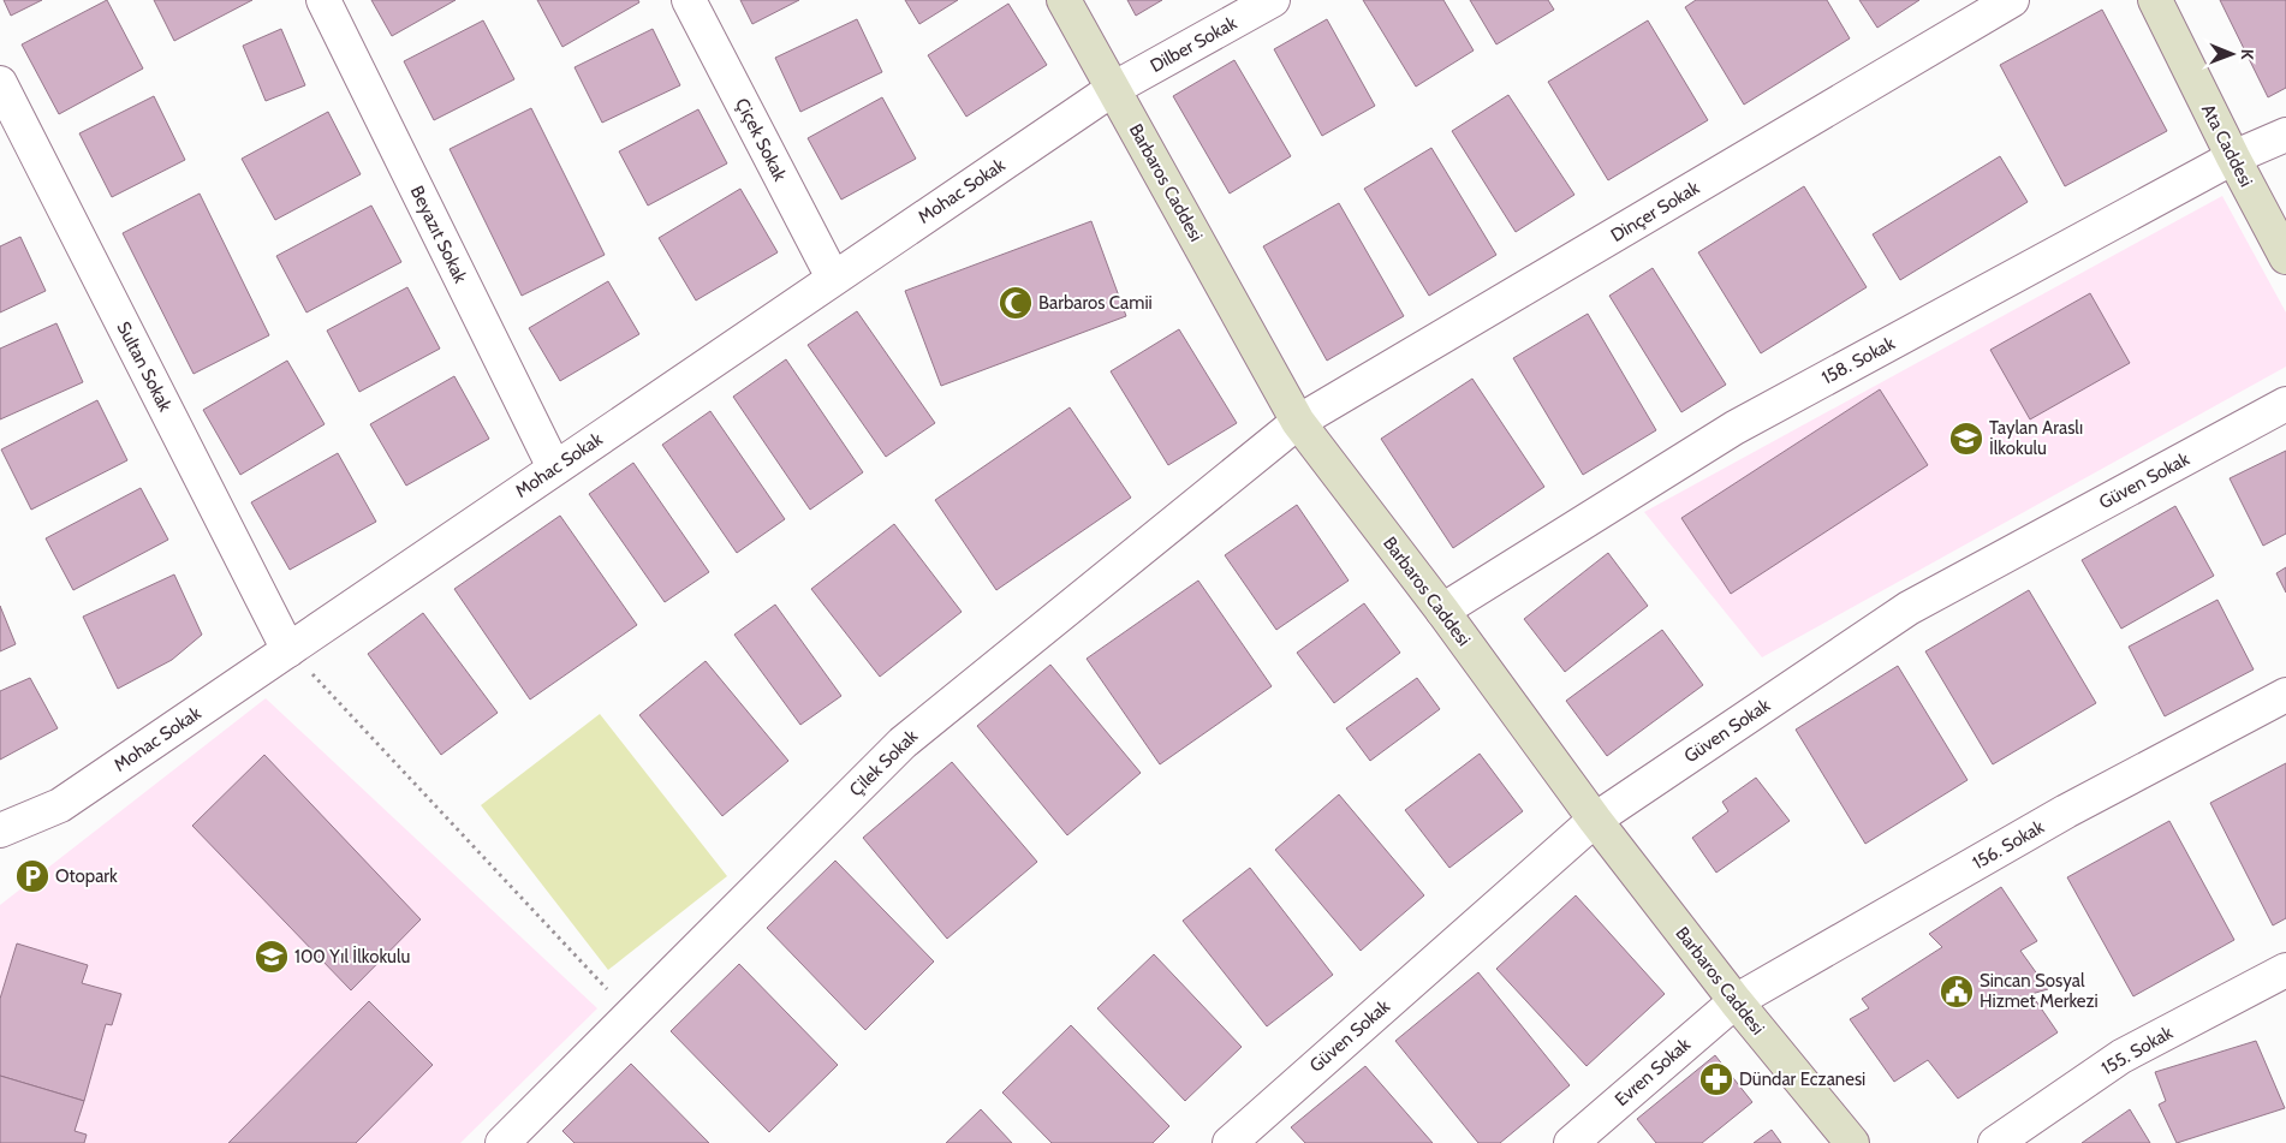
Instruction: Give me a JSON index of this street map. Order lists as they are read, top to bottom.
{
  "streets": {
    "street": [
      "Dilber Sokak",
      "Çiçek Sokak",
      "Ata Caddesi",
      "Barbaros Caddesi",
      "Mohac Sokak",
      "Dinçer Sokak",
      "Beyazıt Sokak",
      "158. Sokak",
      "Sultan Sokak",
      "Güven Sokak",
      "Çilek Sokak",
      "156. Sokak",
      "155. Sokak",
      "Evren Sokak"
    ]
  },
  "crossings": [
    ["Dilber Sokak", "Barbaros Caddesi"],
    ["Dilber Sokak", "Mohac Sokak"],
    ["Çiçek Sokak", "Mohac Sokak"],
    ["Ata Caddesi", "158. Sokak"],
    ["Barbaros Caddesi", "Mohac Sokak"],
    ["Barbaros Caddesi", "Dinçer Sokak"],
    ["Barbaros Caddesi", "158. Sokak"],
    ["Barbaros Caddesi", "Güven Sokak"],
    ["Barbaros Caddesi", "Çilek Sokak"],
    ["Barbaros Caddesi", "156. Sokak"],
    ["Barbaros Caddesi", "Evren Sokak"],
    ["Mohac Sokak", "Beyazıt Sokak"],
    ["Mohac Sokak", "Sultan Sokak"],
    ["Dinçer Sokak", "Çilek Sokak"],
    ["156. Sokak", "Evren Sokak"]
  ],
  "places": {
    "mosque": ["Barbaros Camii"],
    "school or university": ["Taylan Araslı İlkokulu", "100 Yıl İlkokulu"],
    "parking": ["Otopark"],
    "public building": ["Sincan Sosyal Hizmet Merkezi"],
    "pharmacy": ["Dündar Eczanesi"]
  },
  "north": "right"
}
